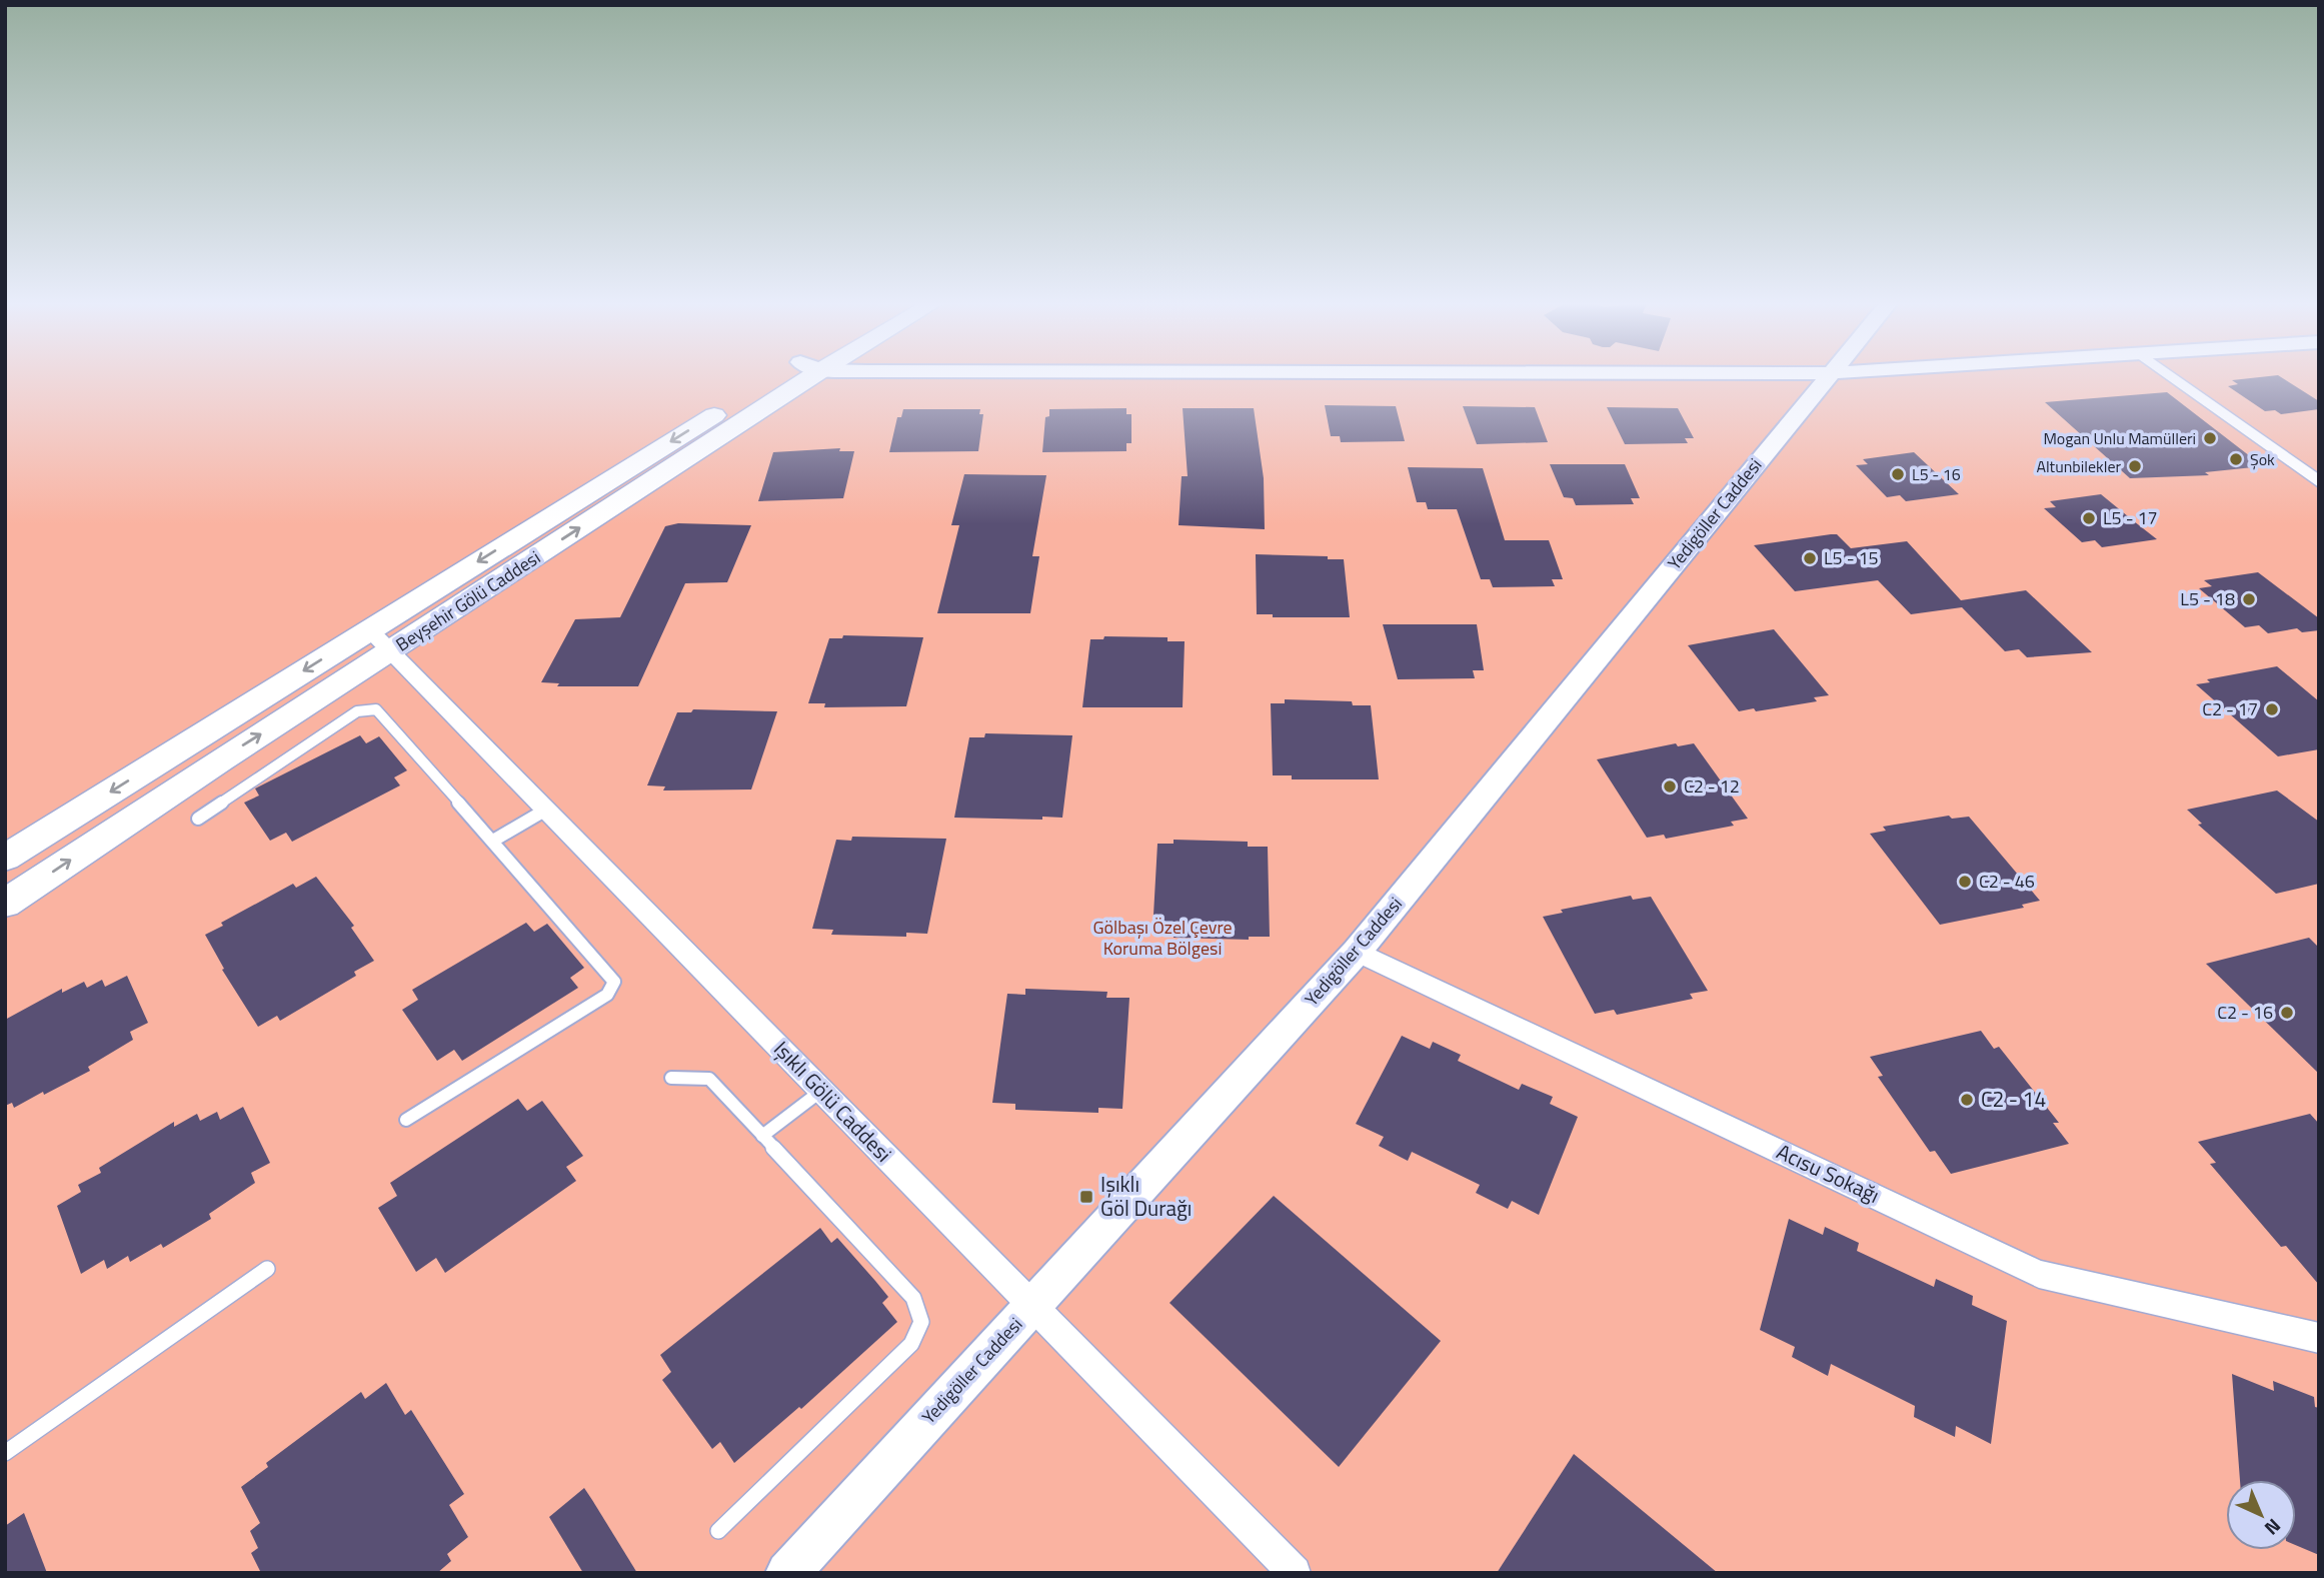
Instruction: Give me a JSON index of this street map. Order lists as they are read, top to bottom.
{
  "streets": {
    "main road": ["Beyşehir Gölü Caddesi"],
    "street": ["Yedigöller Caddesi", "Işıklı Gölü Caddesi", "Acısu Sokağı"]
  },
  "crossings": [
    ["Yedigöller Caddesi", "Işıklı Gölü Caddesi"],
    ["Yedigöller Caddesi", "Acısu Sokağı"],
    ["Beyşehir Gölü Caddesi", "Işıklı Gölü Caddesi"]
  ],
  "parks": ["Gölbaşı Özel Çevre Koruma Bölgesi"],
  "places": {
    "other": [
      "Mogan Unlu Mamülleri",
      "Şok",
      "Altunbilekler",
      "L5 - 16",
      "L5 - 17",
      "L5 - 15",
      "L5 - 18",
      "C2 - 17",
      "C2 - 12",
      "C2 - 46",
      "C2 - 16",
      "C2 - 14"
    ],
    "transit": ["Işıklı Göl Durağı"]
  },
  "north": "bottom right"
}
